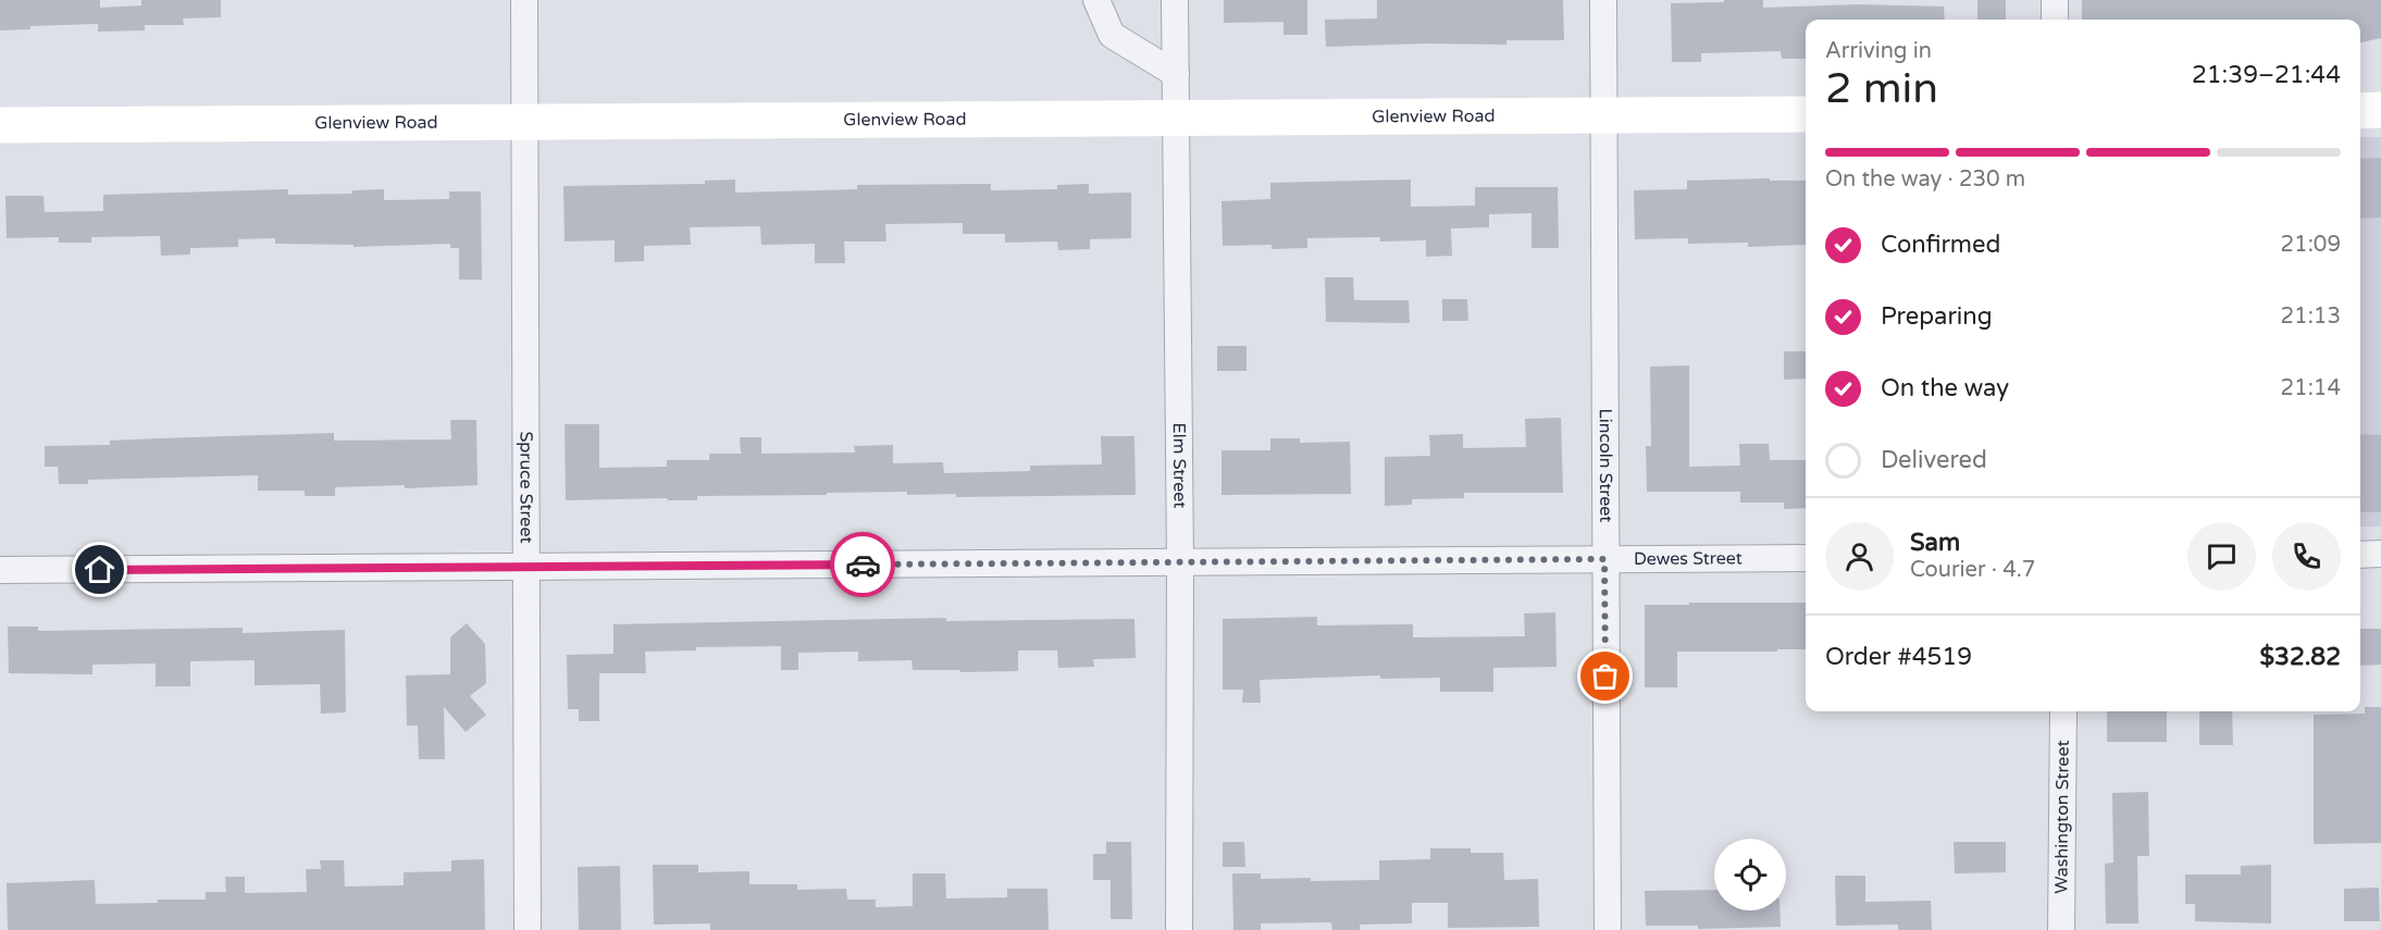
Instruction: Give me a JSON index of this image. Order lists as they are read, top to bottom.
{
  "streets": {
    "main road": ["Glenview Road"],
    "street": [
      "Elm Street",
      "Lincoln Street",
      "Spruce Street",
      "Dewes Street",
      "Washington Street"
    ]
  },
  "crossings": [
    ["Glenview Road", "Elm Street"],
    ["Glenview Road", "Lincoln Street"],
    ["Glenview Road", "Spruce Street"],
    ["Elm Street", "Dewes Street"],
    ["Lincoln Street", "Dewes Street"],
    ["Spruce Street", "Dewes Street"]
  ],
  "page": {
    "heading": ["2 min", "Arriving in", "21:39–21:44"],
    "panel": [
      "Sam",
      "Courier · 4.7",
      "Order #4519",
      "$32.82"
    ],
    "bar": "On the way · 230 m",
    "list": [
      ["Confirmed", "21:09"],
      ["Preparing", "21:13"],
      ["On the way", "21:14"],
      "Delivered"
    ]
  }
}
